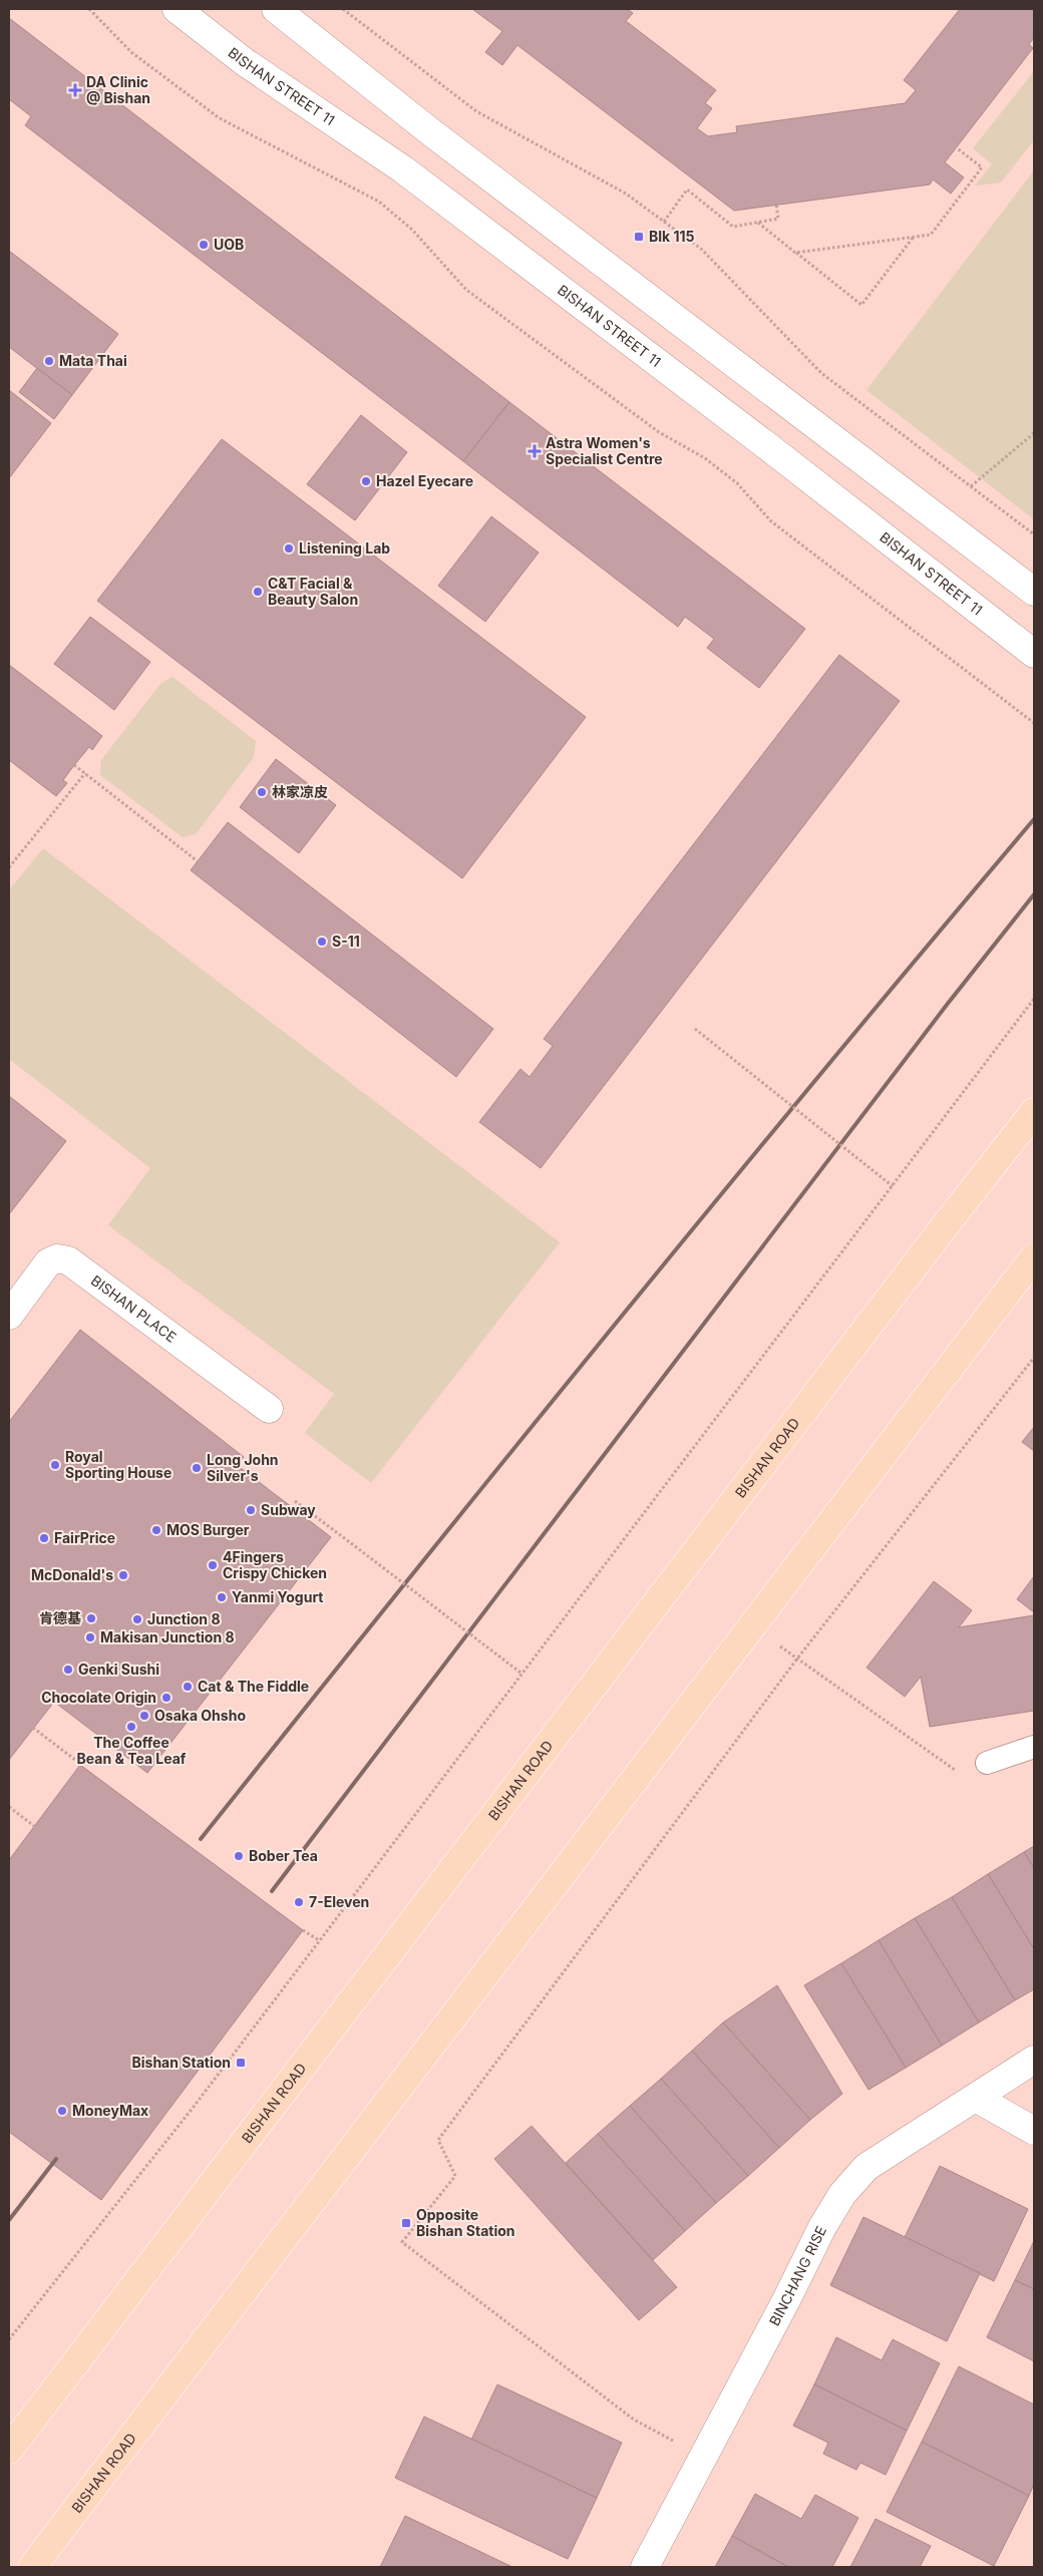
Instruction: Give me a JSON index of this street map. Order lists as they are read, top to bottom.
{
  "streets": {
    "main road": ["BISHAN ROAD"],
    "street": ["BISHAN STREET 11", "BISHAN PLACE", "BINCHANG RISE"]
  },
  "places": {
    "health": ["DA Clinic @ Bishan", "Astra Women's Specialist Centre"],
    "transit": ["Blk 115", "Bishan Station", "Opposite Bishan Station"],
    "other": [
      "UOB",
      "Mata Thai",
      "Hazel Eyecare",
      "Listening Lab",
      "C&T Facial & Beauty Salon",
      "林家凉皮",
      "S-11",
      "Royal Sporting House",
      "Long John Silver's",
      "Subway",
      "MOS Burger",
      "FairPrice",
      "4Fingers Crispy Chicken",
      "McDonald's",
      "Yanmi Yogurt",
      "肯德基",
      "Junction 8",
      "Makisan Junction 8",
      "Genki Sushi",
      "Cat & The Fiddle",
      "Chocolate Origin",
      "Osaka Ohsho",
      "The Coffee Bean & Tea Leaf",
      "Bober Tea",
      "7-Eleven",
      "MoneyMax"
    ]
  }
}
